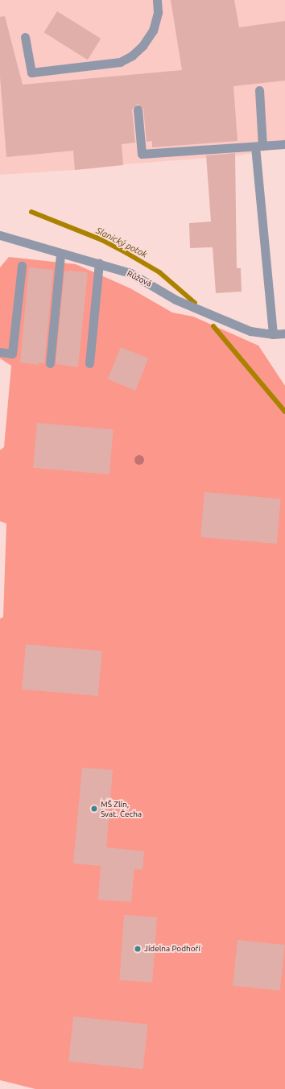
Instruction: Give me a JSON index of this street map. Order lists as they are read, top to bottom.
{
  "streets": {
    "street": ["Růžová"]
  },
  "water": ["Slanický potok"],
  "places": ["MŠ Zlín, Svat. Čecha", "Jídelna Podhoří"]
}
